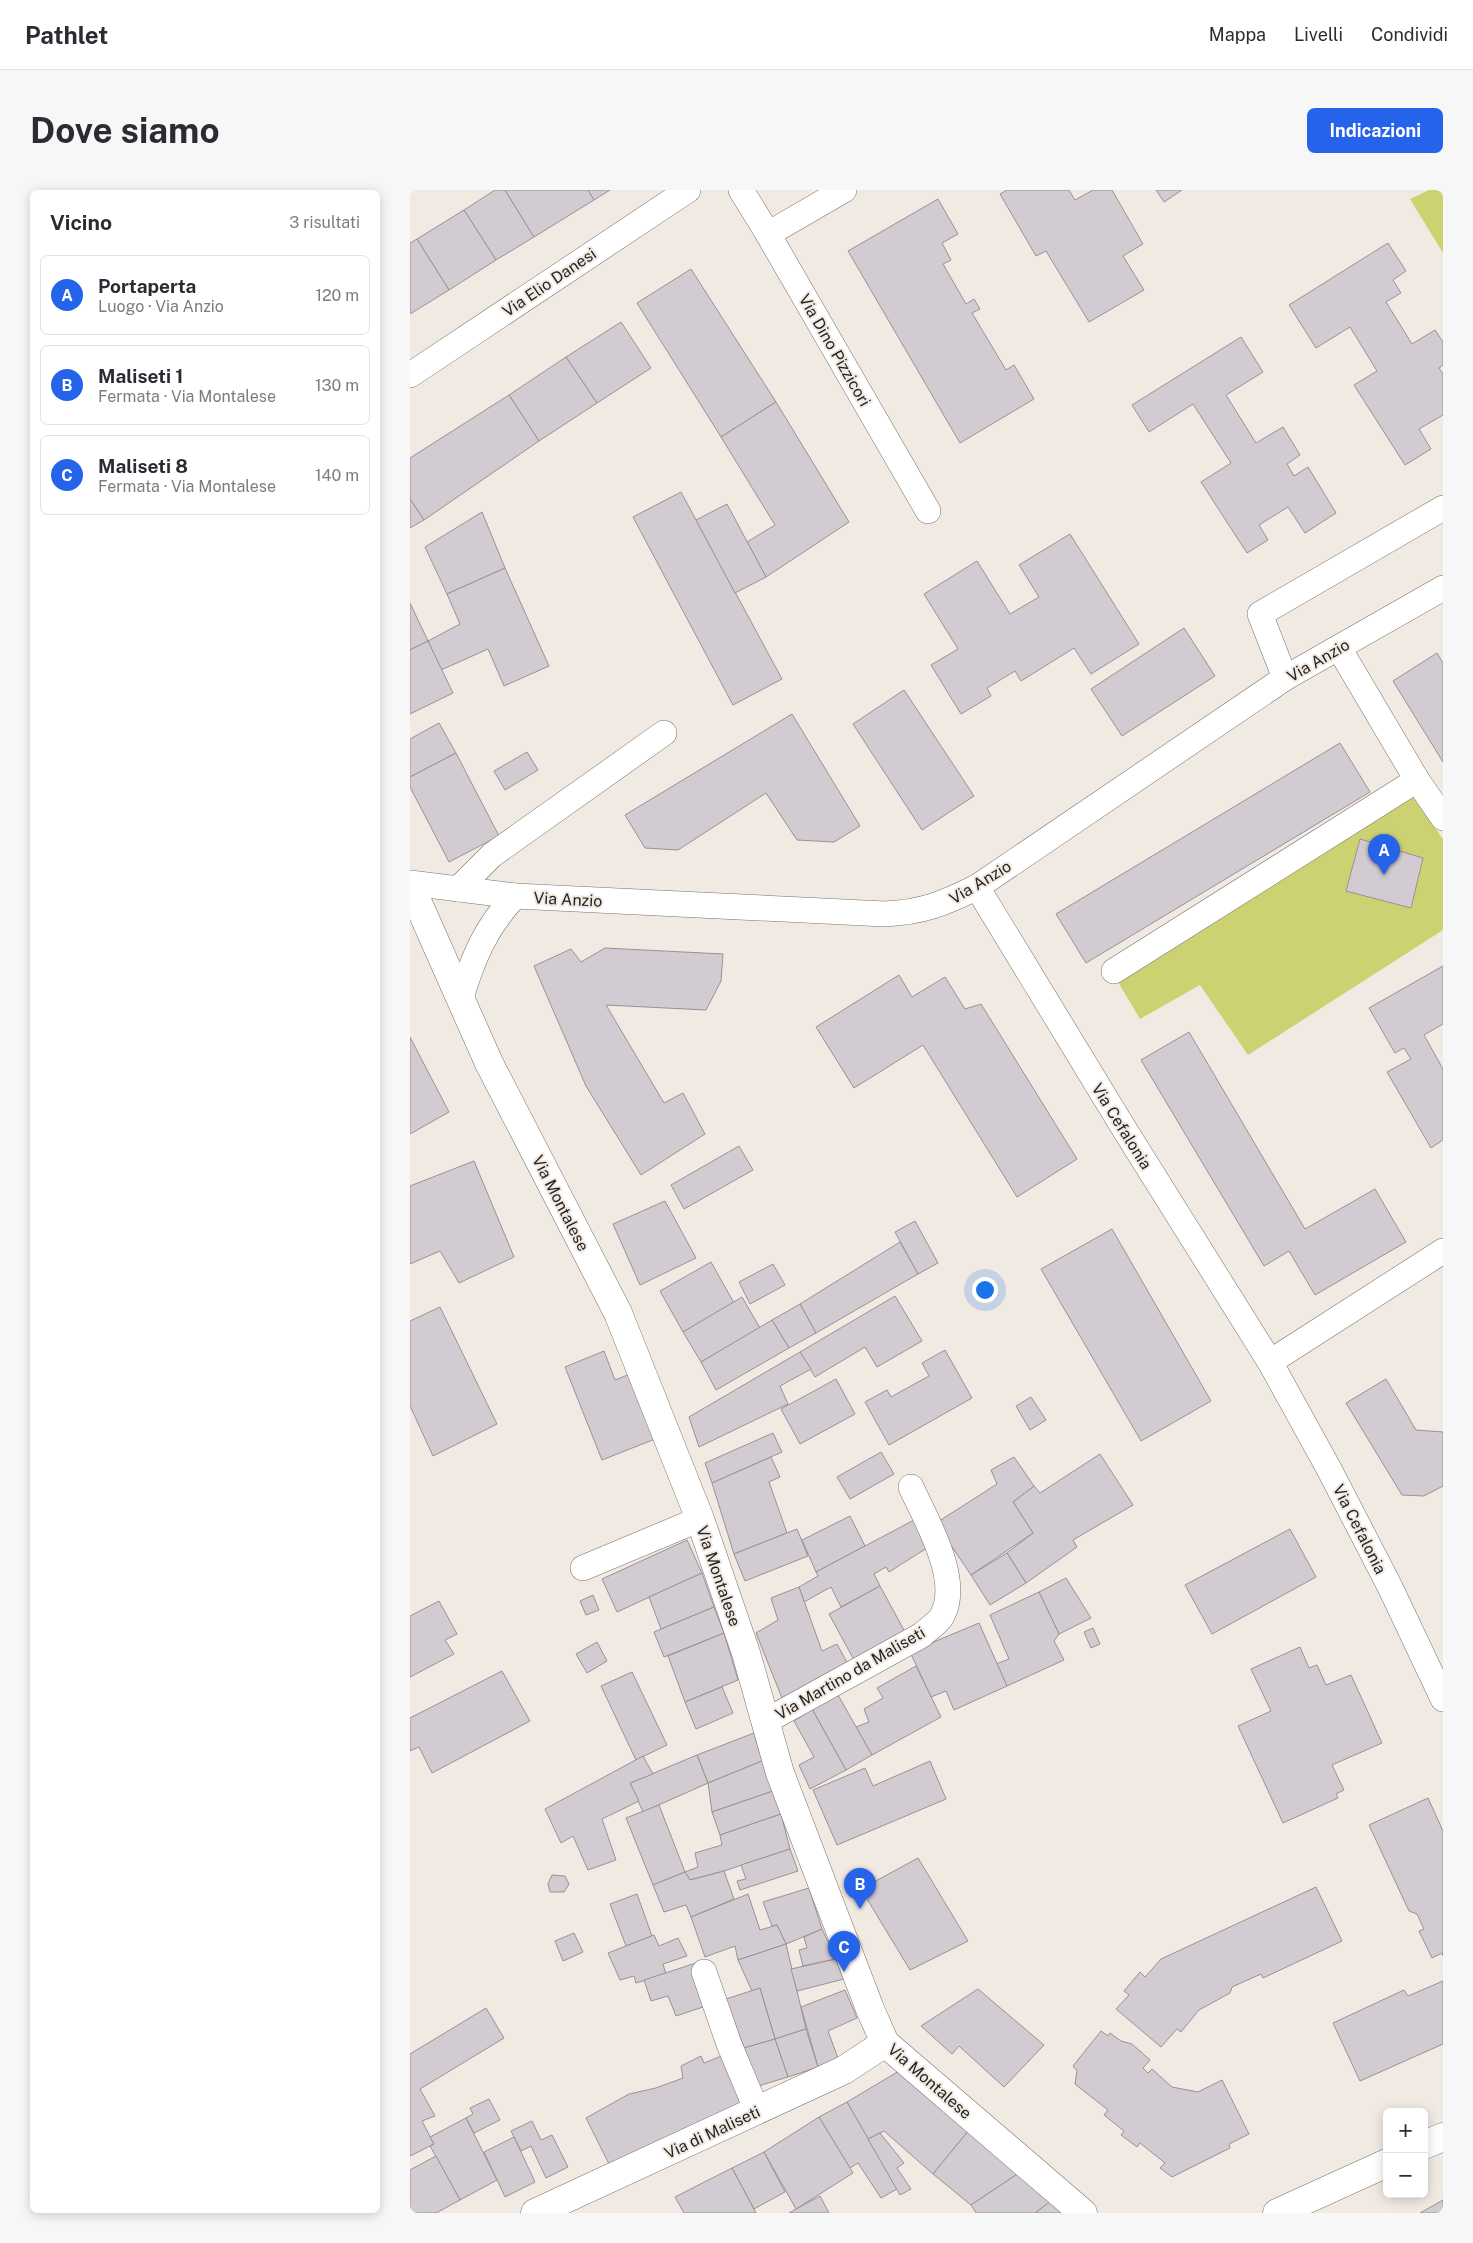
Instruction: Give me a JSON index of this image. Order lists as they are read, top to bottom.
{
  "streets": {
    "street": [
      "Via Elio Danesi",
      "Via Dino Pizzicori",
      "Via Anzio",
      "Via Cefalonia",
      "Via Montalese",
      "Via Martino da Maliseti",
      "Via di Maliseti"
    ]
  },
  "crossings": [
    ["Via Anzio", "Via Cefalonia"],
    ["Via Anzio", "Via Montalese"],
    ["Via Montalese", "Via Martino da Maliseti"],
    ["Via Montalese", "Via di Maliseti"]
  ],
  "page": {
    "header": "Pathlet",
    "nav": ["Mappa", "Livelli", "Condividi"],
    "buttons": "Indicazioni",
    "title": "Dove siamo",
    "heading": ["Vicino", "3 risultati"],
    "list": [
      {
        "mark": "A",
        "name": "Portaperta",
        "note": "Luogo · Via Anzio",
        "value": "120 m"
      },
      {
        "mark": "B",
        "name": "Maliseti 1",
        "note": "Fermata · Via Montalese",
        "value": "130 m"
      },
      {
        "mark": "C",
        "name": "Maliseti 8",
        "note": "Fermata · Via Montalese",
        "value": "140 m"
      }
    ],
    "pins": ["A", "B", "C"],
    "map_buttons": ["+", "−"]
  }
}
